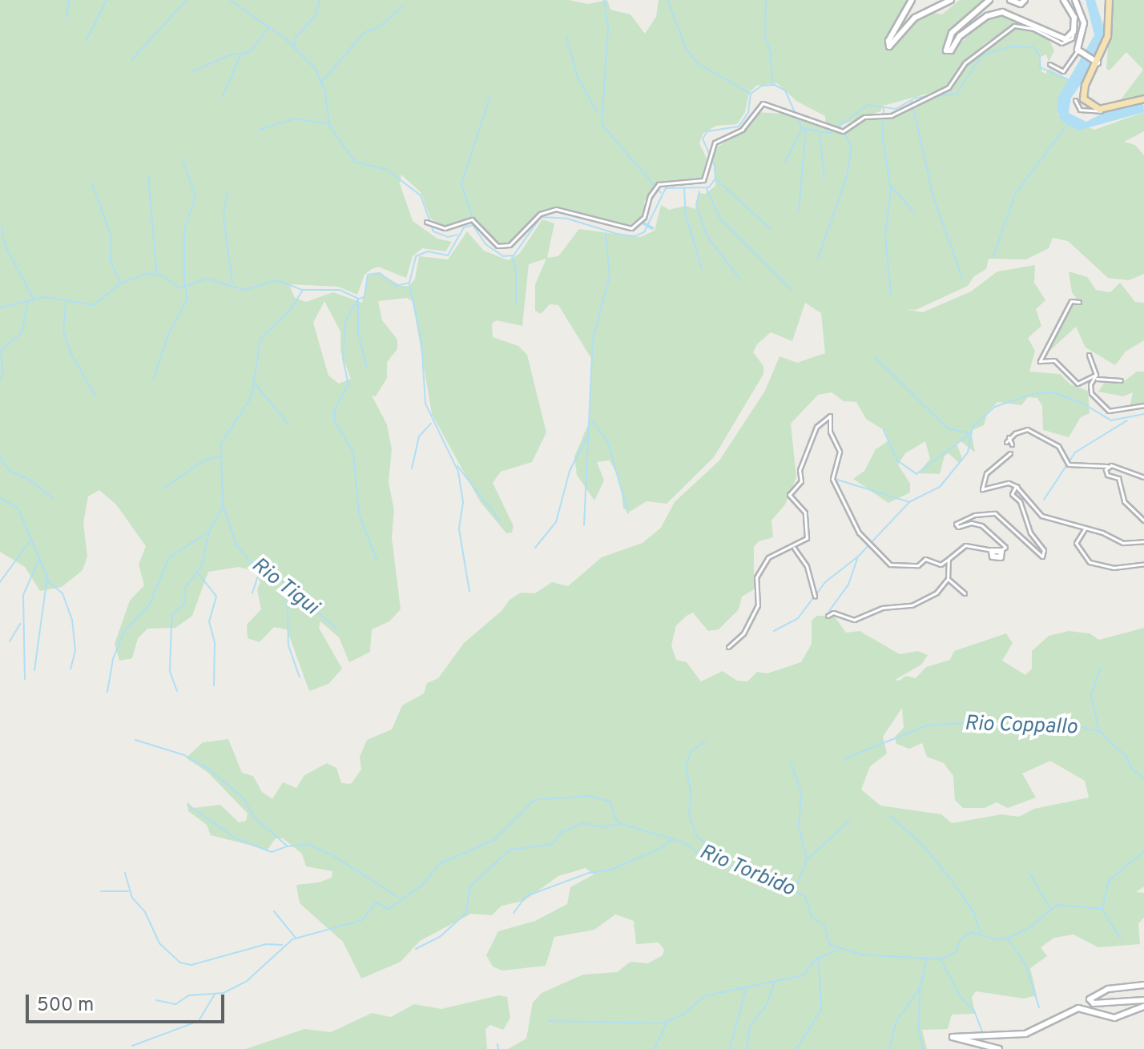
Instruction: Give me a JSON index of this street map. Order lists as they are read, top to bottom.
{
  "water": ["Rio Tigui", "Rio Coppallo", "Rio Torbido"],
  "scale_bar": "500 m"
}
